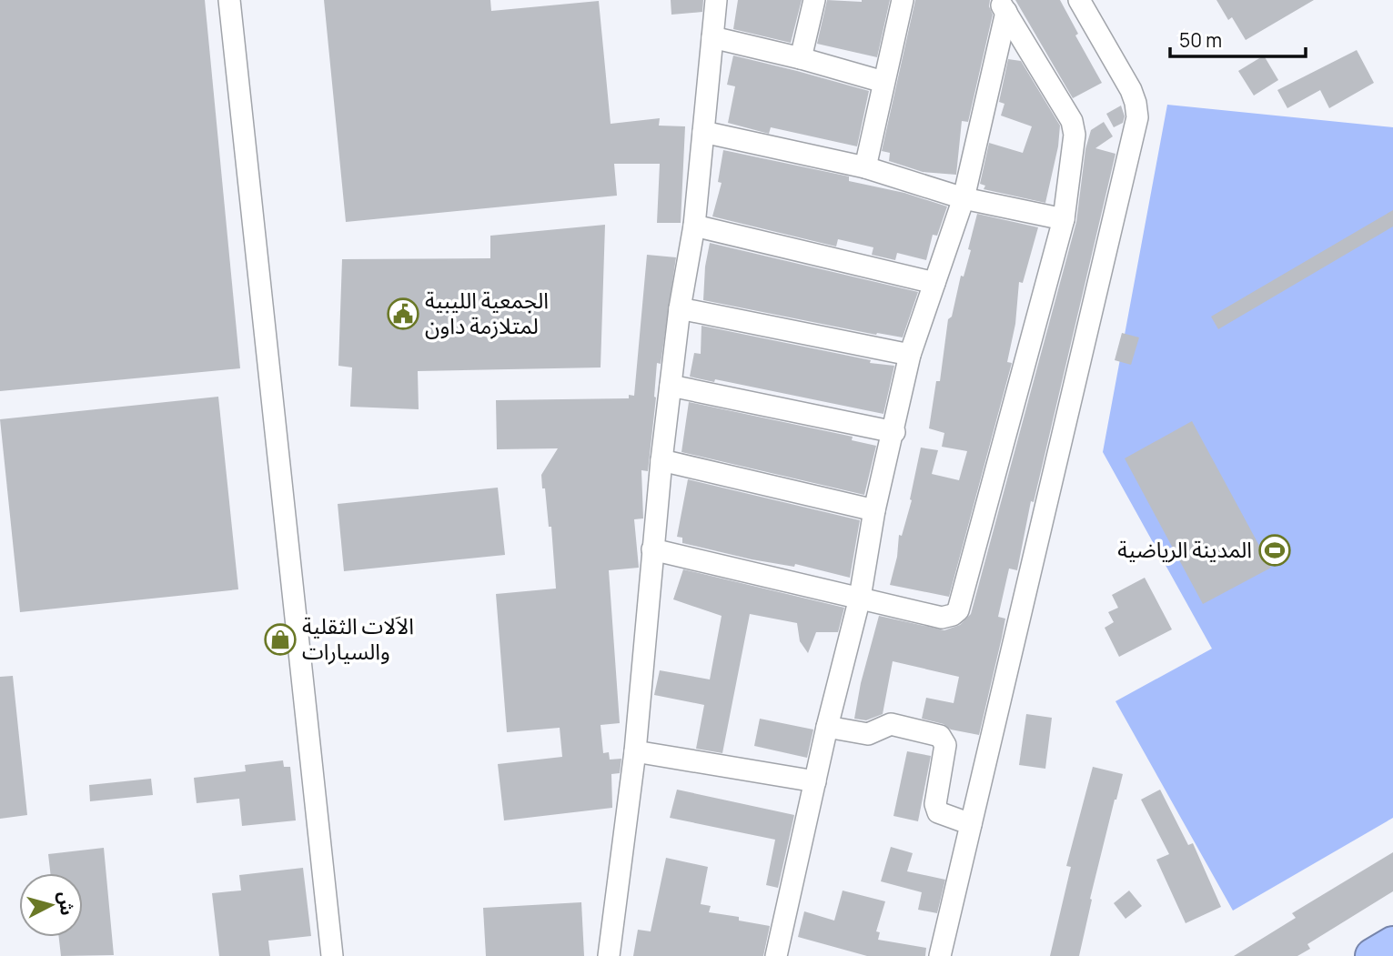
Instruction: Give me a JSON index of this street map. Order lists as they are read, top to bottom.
{
  "places": {
    "public building": ["الجمعية الليبية لمتلازمة داون"],
    "sports": ["المدينة الرياضية"],
    "shop": ["الاَلات الثقلية والسيارات"]
  },
  "scale_bar": "50 m",
  "north": "right"
}
